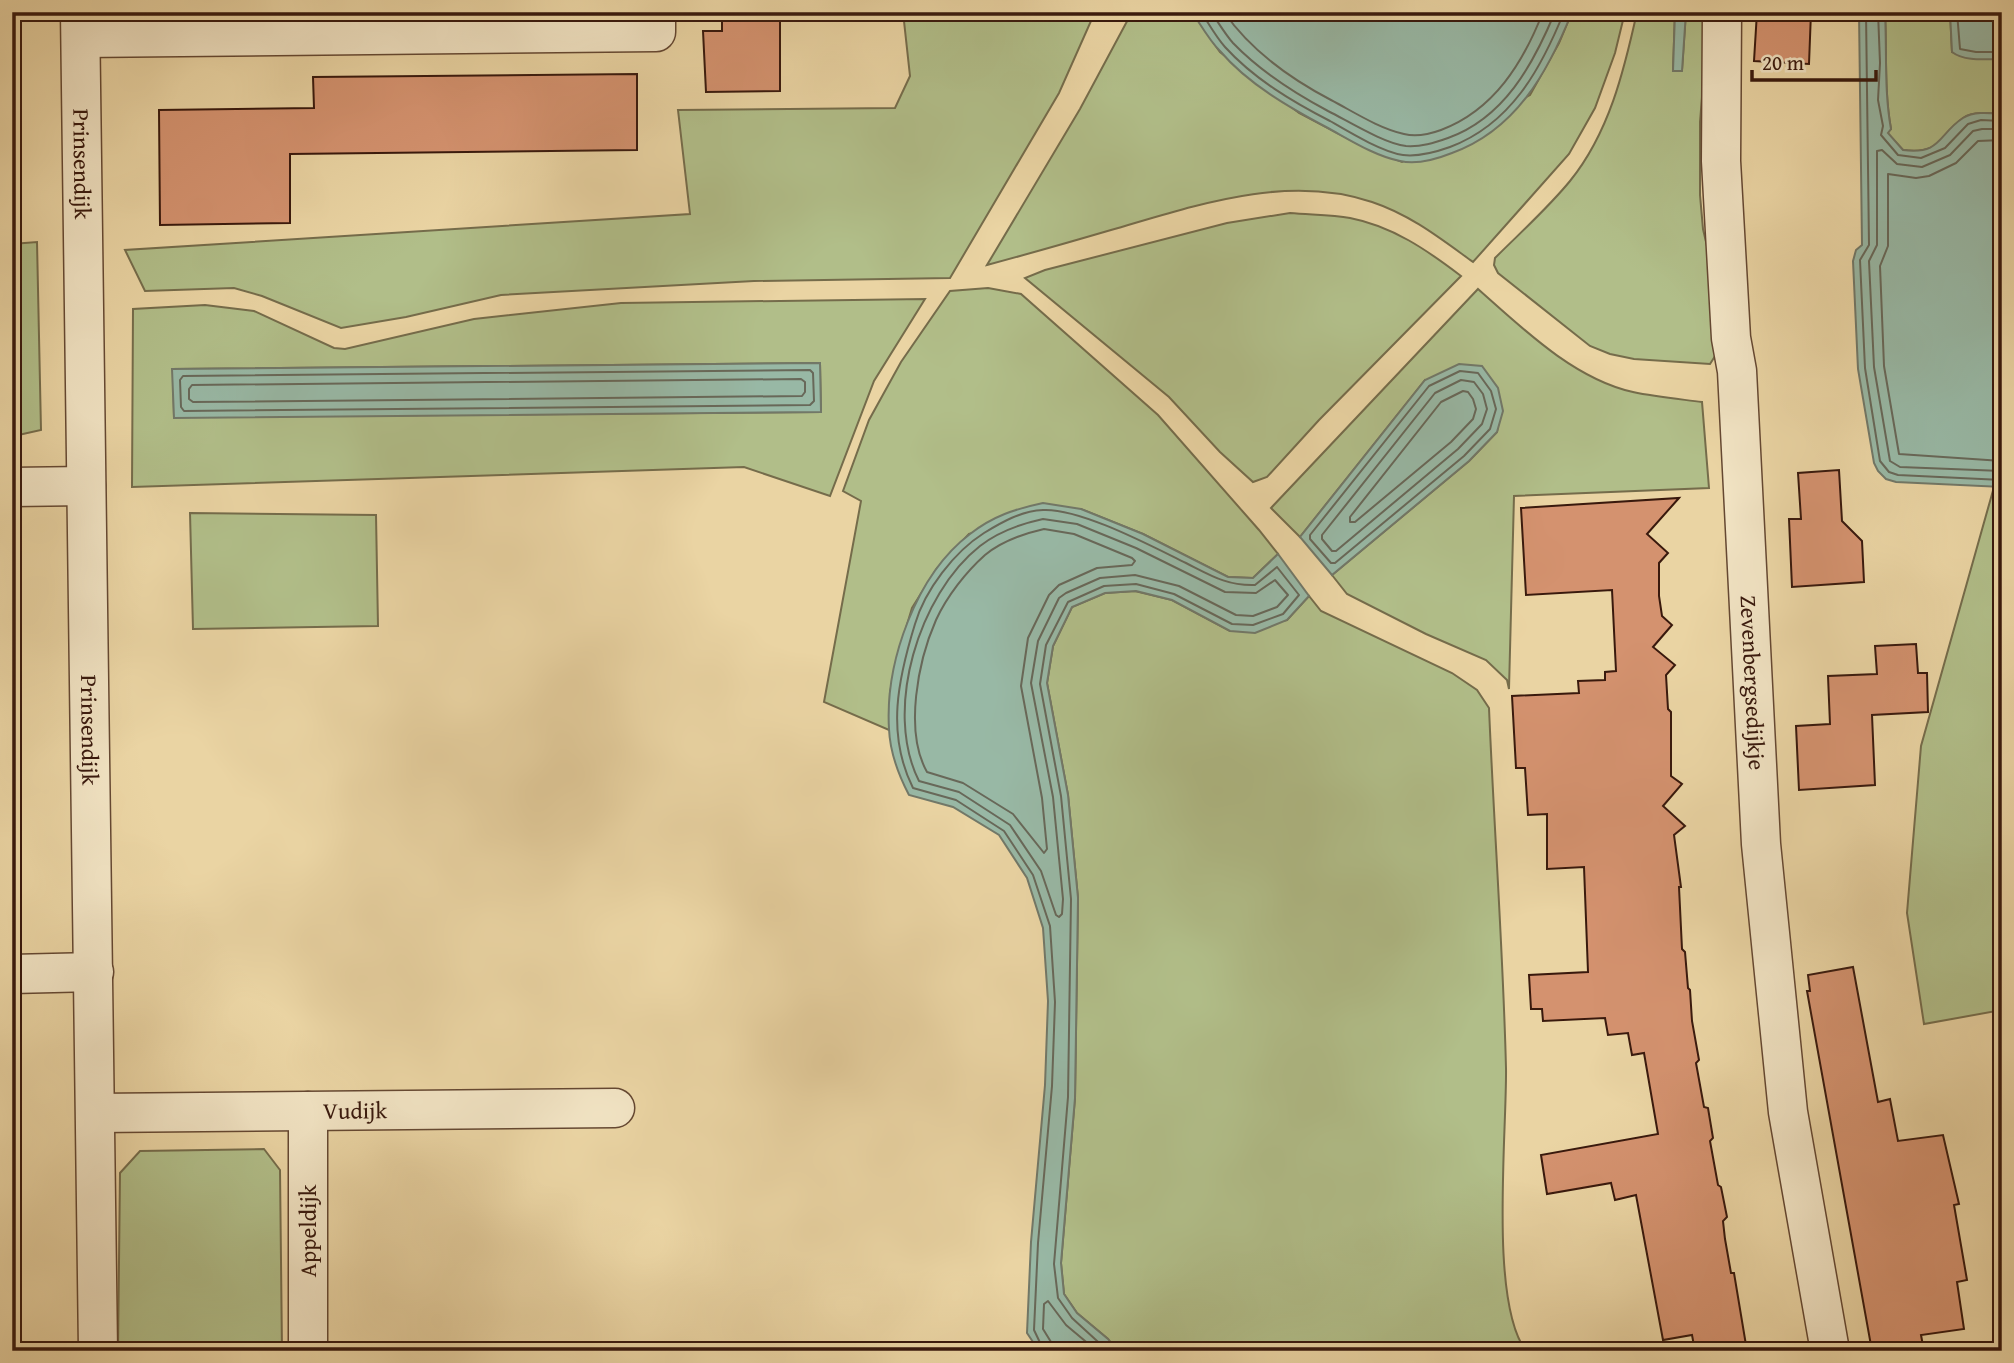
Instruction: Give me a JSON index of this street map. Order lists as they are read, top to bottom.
{
  "streets": {
    "street": [
      "Prinsendijk",
      "Zevenbergsedijkje",
      "Vudijk",
      "Appeldijk"
    ]
  },
  "crossings": [
    ["Prinsendijk", "Vudijk"],
    ["Vudijk", "Appeldijk"]
  ],
  "scale_bar": "20 m"
}
